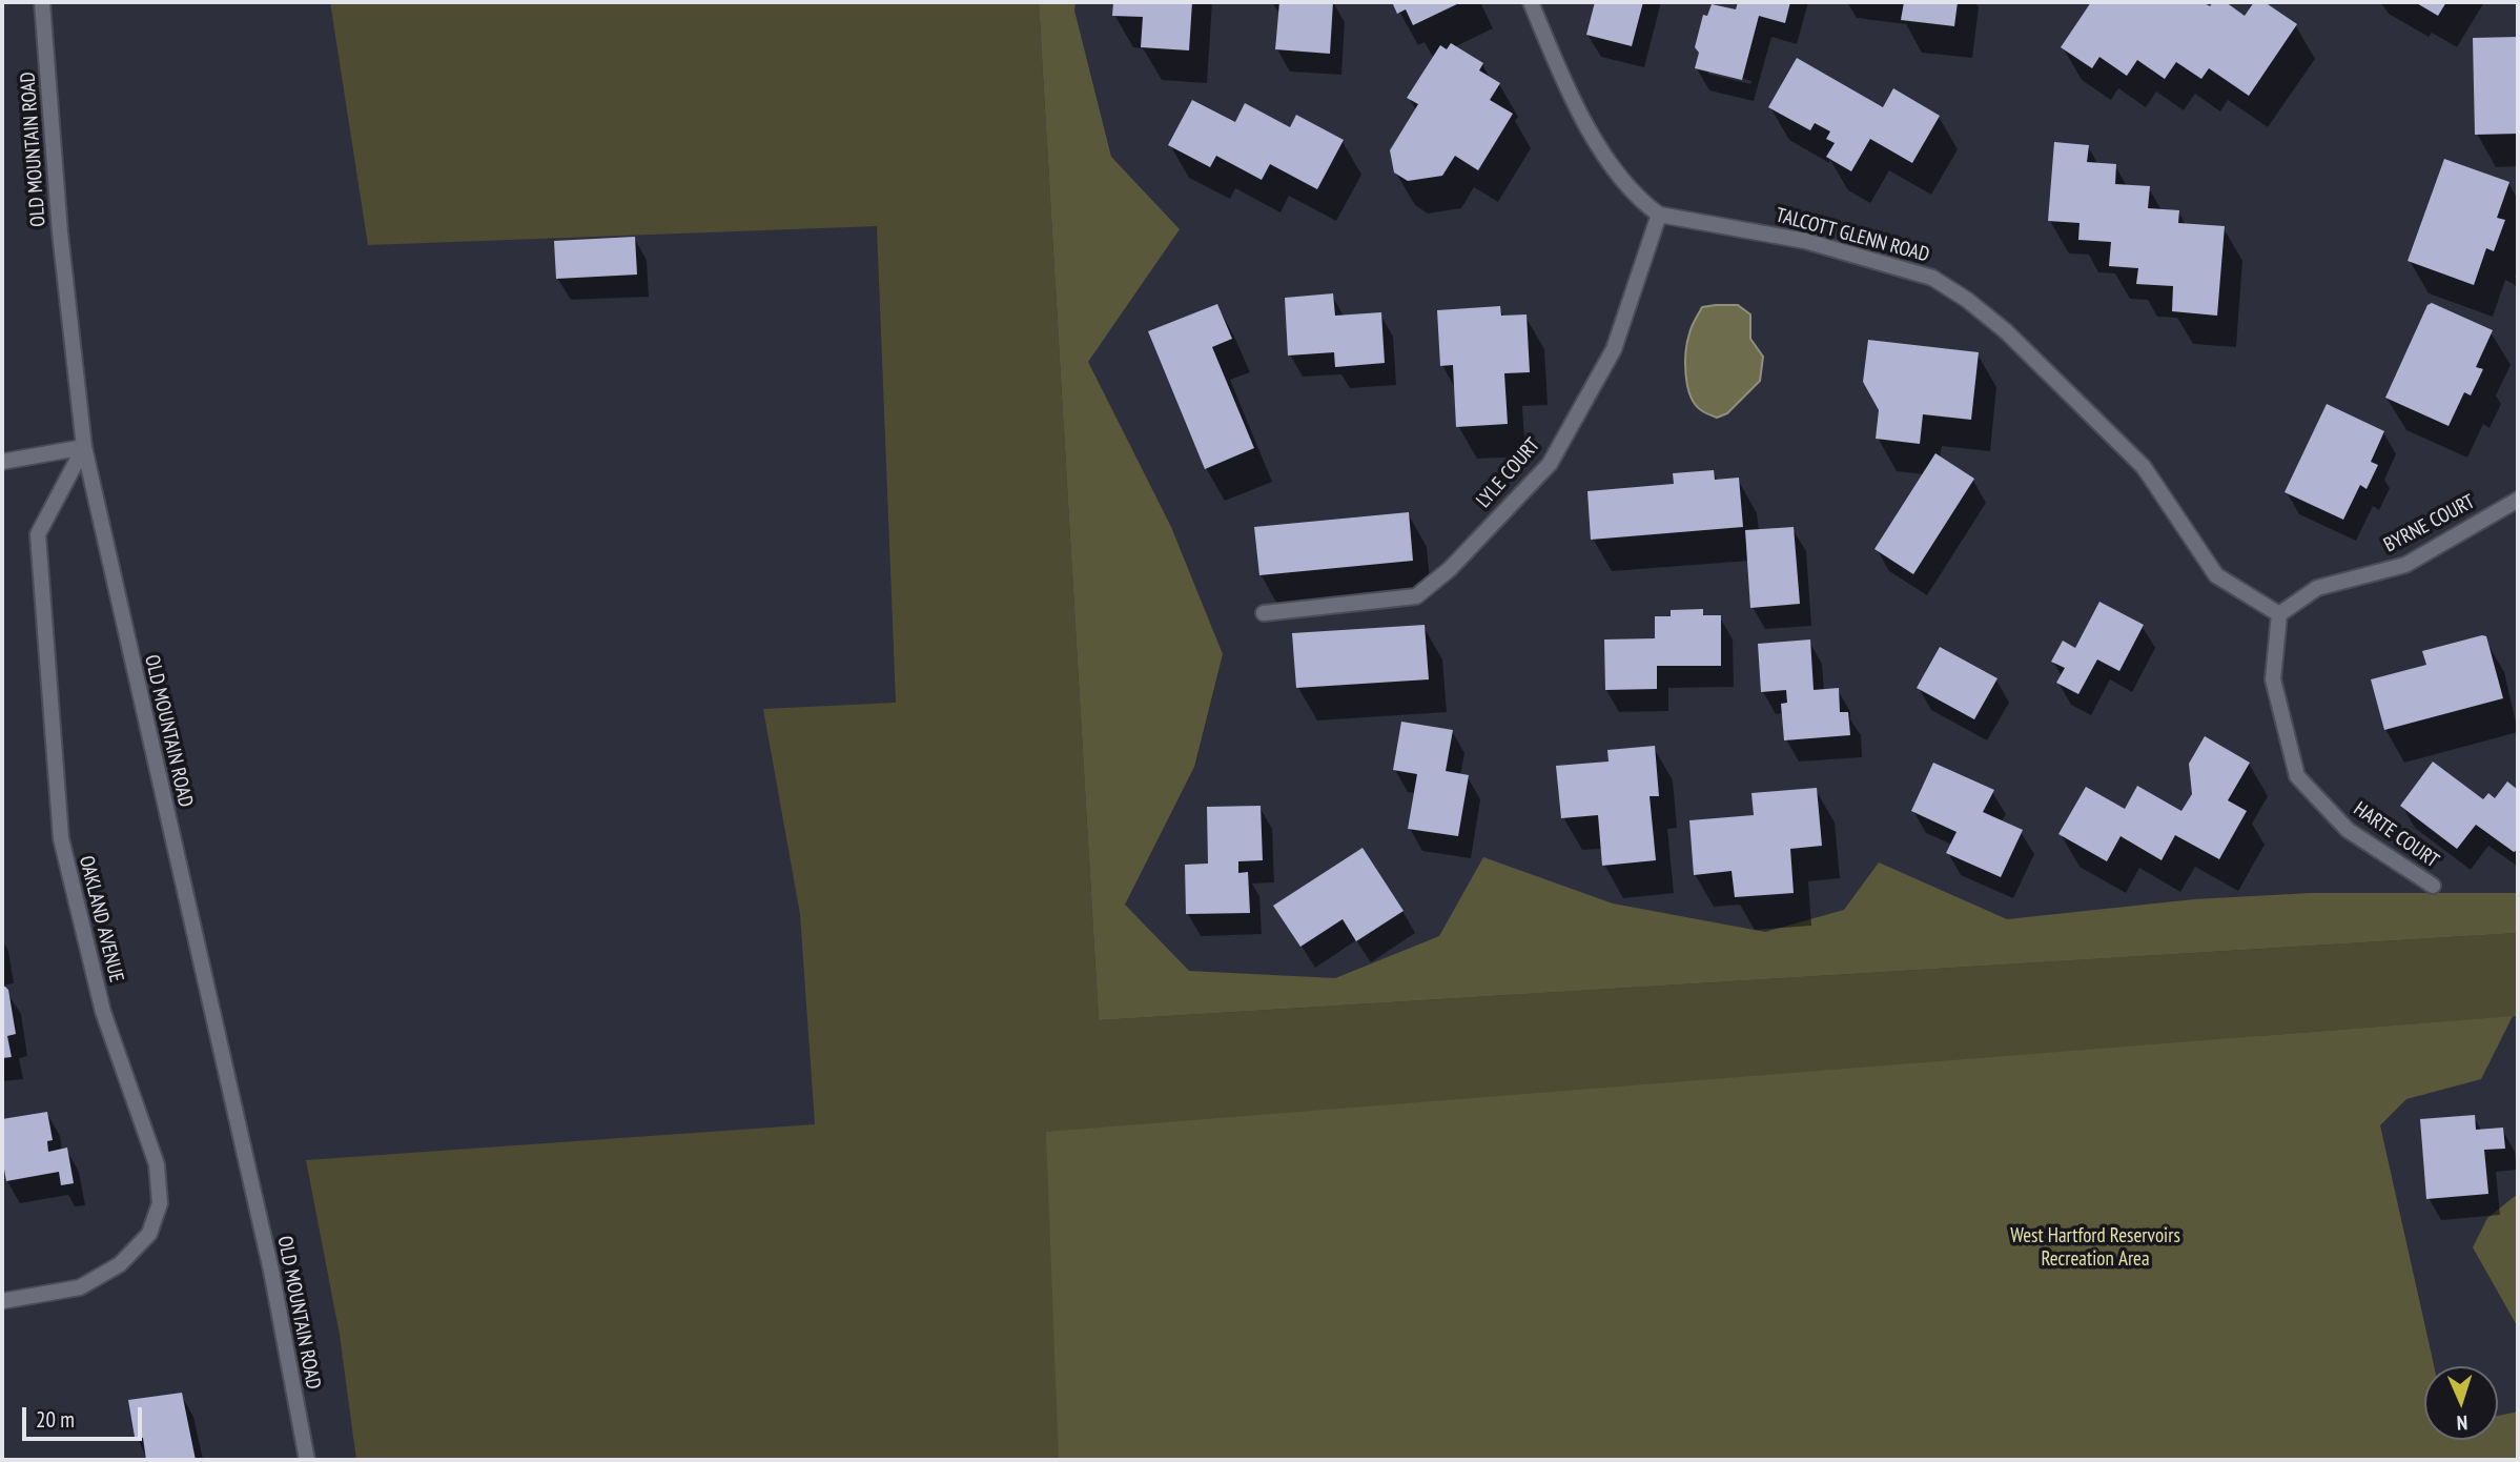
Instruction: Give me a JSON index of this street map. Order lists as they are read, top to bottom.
{
  "streets": {
    "street": [
      "OLD MOUNTAIN ROAD",
      "TALCOTT GLENN ROAD",
      "LYLE COURT",
      "BYRNE COURT",
      "HARTE COURT",
      "OAKLAND AVENUE"
    ]
  },
  "crossings": [
    ["OLD MOUNTAIN ROAD", "OAKLAND AVENUE"],
    ["TALCOTT GLENN ROAD", "LYLE COURT"],
    ["TALCOTT GLENN ROAD", "BYRNE COURT"],
    ["TALCOTT GLENN ROAD", "HARTE COURT"],
    ["BYRNE COURT", "HARTE COURT"]
  ],
  "parks": ["West Hartford Reservoirs Recreation Area"],
  "scale_bar": "20 m",
  "north": "bottom"
}
